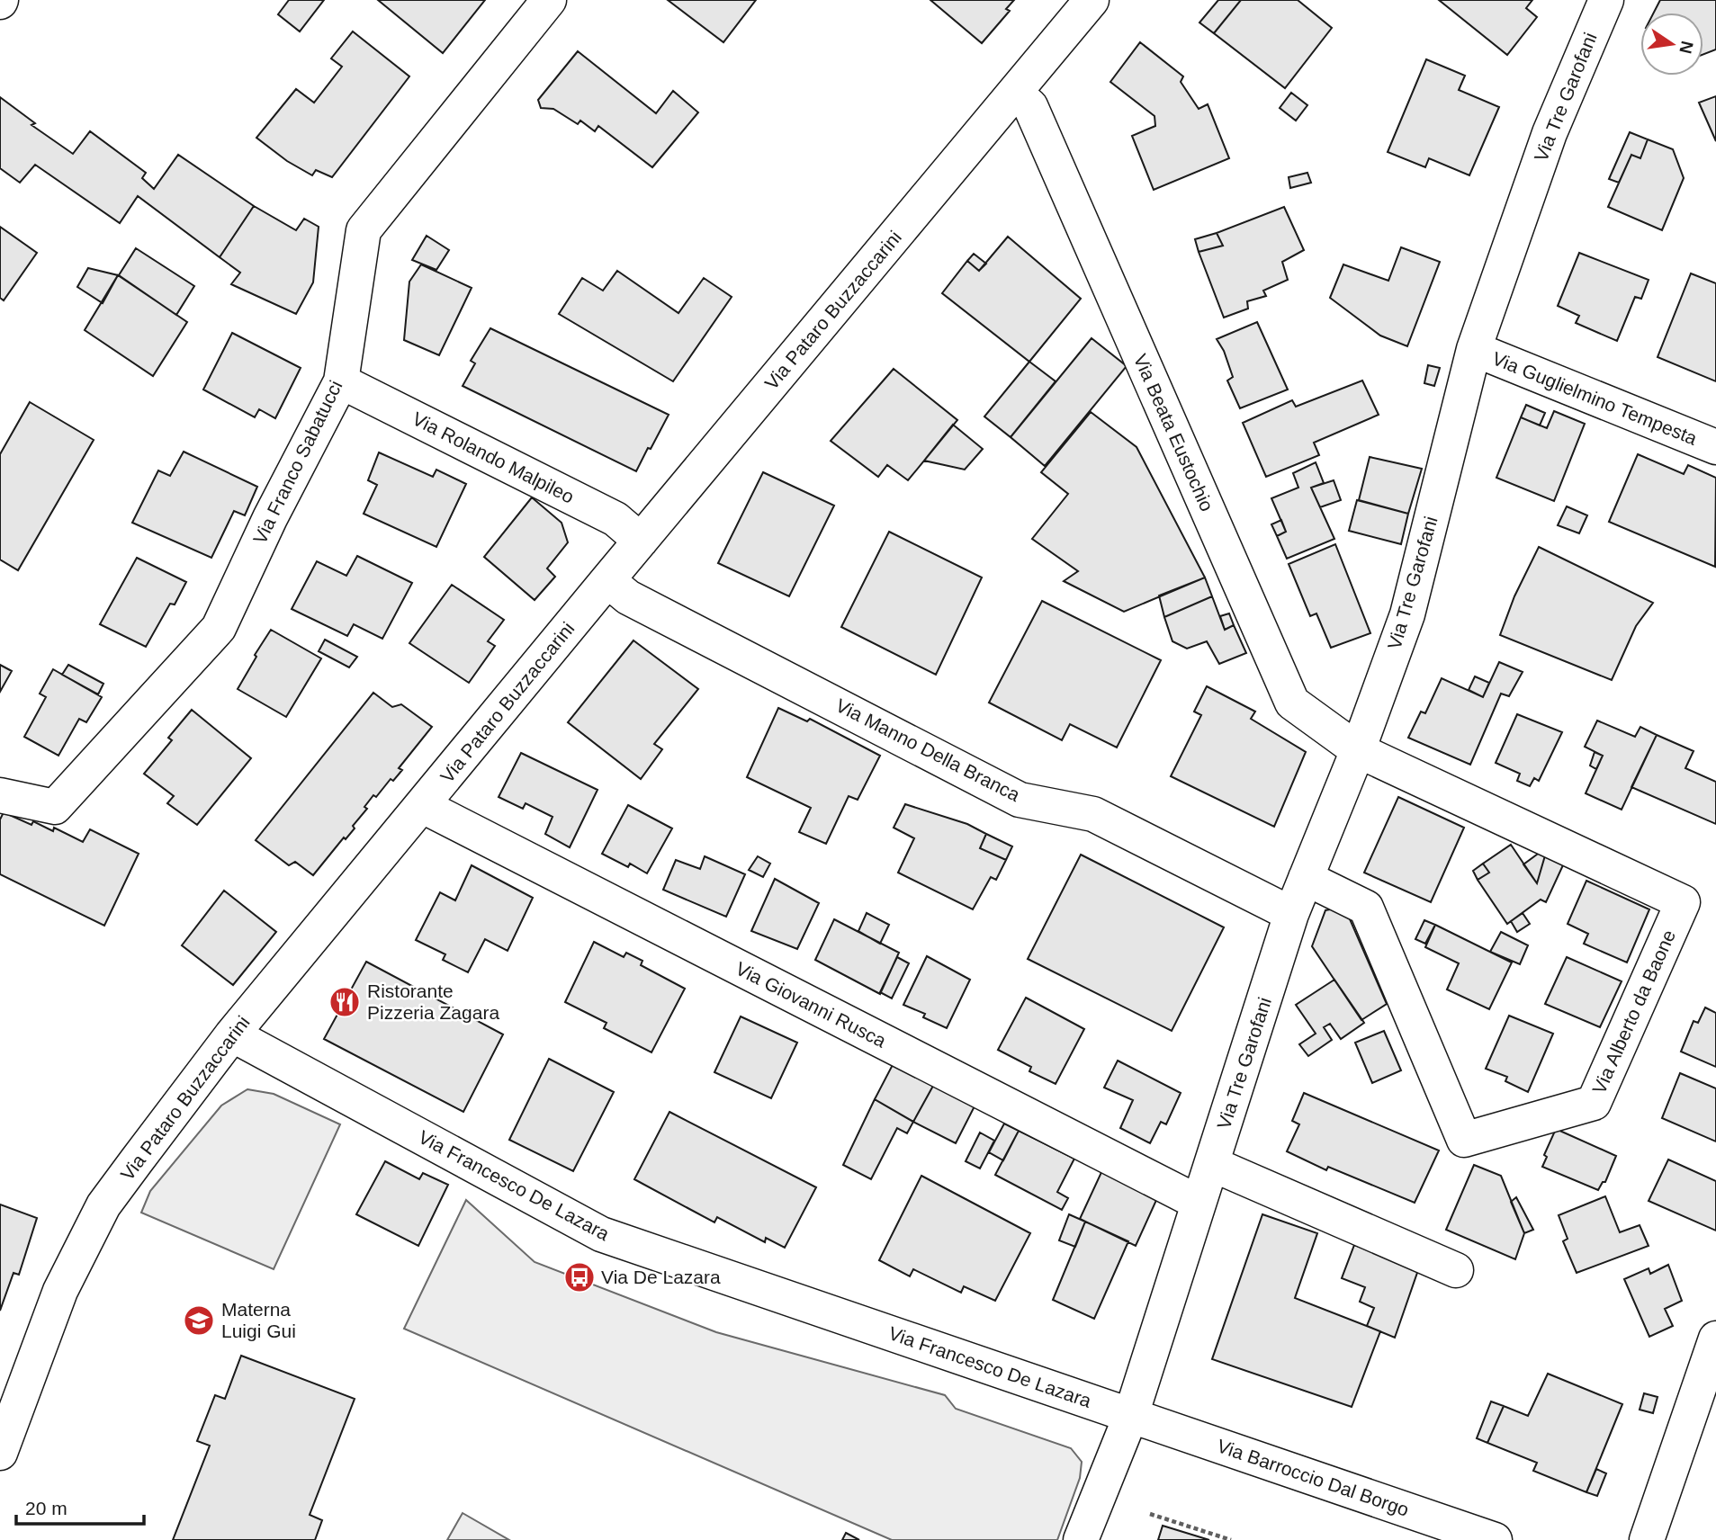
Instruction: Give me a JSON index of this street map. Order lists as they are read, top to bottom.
{
  "streets": {
    "street": [
      "Via Tre Garofani",
      "Via Pataro Buzzaccarini",
      "Via Guglielmino Tempesta",
      "Via Beata Eustochio",
      "Via Rolando Malpileo",
      "Via Franco Sabatucci",
      "Via Manno Della Branca",
      "Via Giovanni Rusca",
      "Via Alberto da Baone",
      "Via Francesco De Lazara",
      "Via Barroccio Dal Borgo"
    ]
  },
  "crossings": [
    ["Via Tre Garofani", "Via Guglielmino Tempesta"],
    ["Via Tre Garofani", "Via Beata Eustochio"],
    ["Via Tre Garofani", "Via Manno Della Branca"],
    ["Via Tre Garofani", "Via Giovanni Rusca"],
    ["Via Tre Garofani", "Via Alberto da Baone"],
    ["Via Tre Garofani", "Via Francesco De Lazara"],
    ["Via Tre Garofani", "Via Barroccio Dal Borgo"],
    ["Via Pataro Buzzaccarini", "Via Beata Eustochio"],
    ["Via Pataro Buzzaccarini", "Via Rolando Malpileo"],
    ["Via Pataro Buzzaccarini", "Via Manno Della Branca"],
    ["Via Pataro Buzzaccarini", "Via Giovanni Rusca"],
    ["Via Pataro Buzzaccarini", "Via Francesco De Lazara"],
    ["Via Beata Eustochio", "Via Alberto da Baone"],
    ["Via Rolando Malpileo", "Via Franco Sabatucci"],
    ["Via Francesco De Lazara", "Via Barroccio Dal Borgo"]
  ],
  "places": {
    "restaurant": ["Ristorante Pizzeria Zagara"],
    "bus stop": ["Via De Lazara"],
    "school or university": ["Materna Luigi Gui"]
  },
  "scale_bar": "20 m",
  "north": "right"
}
